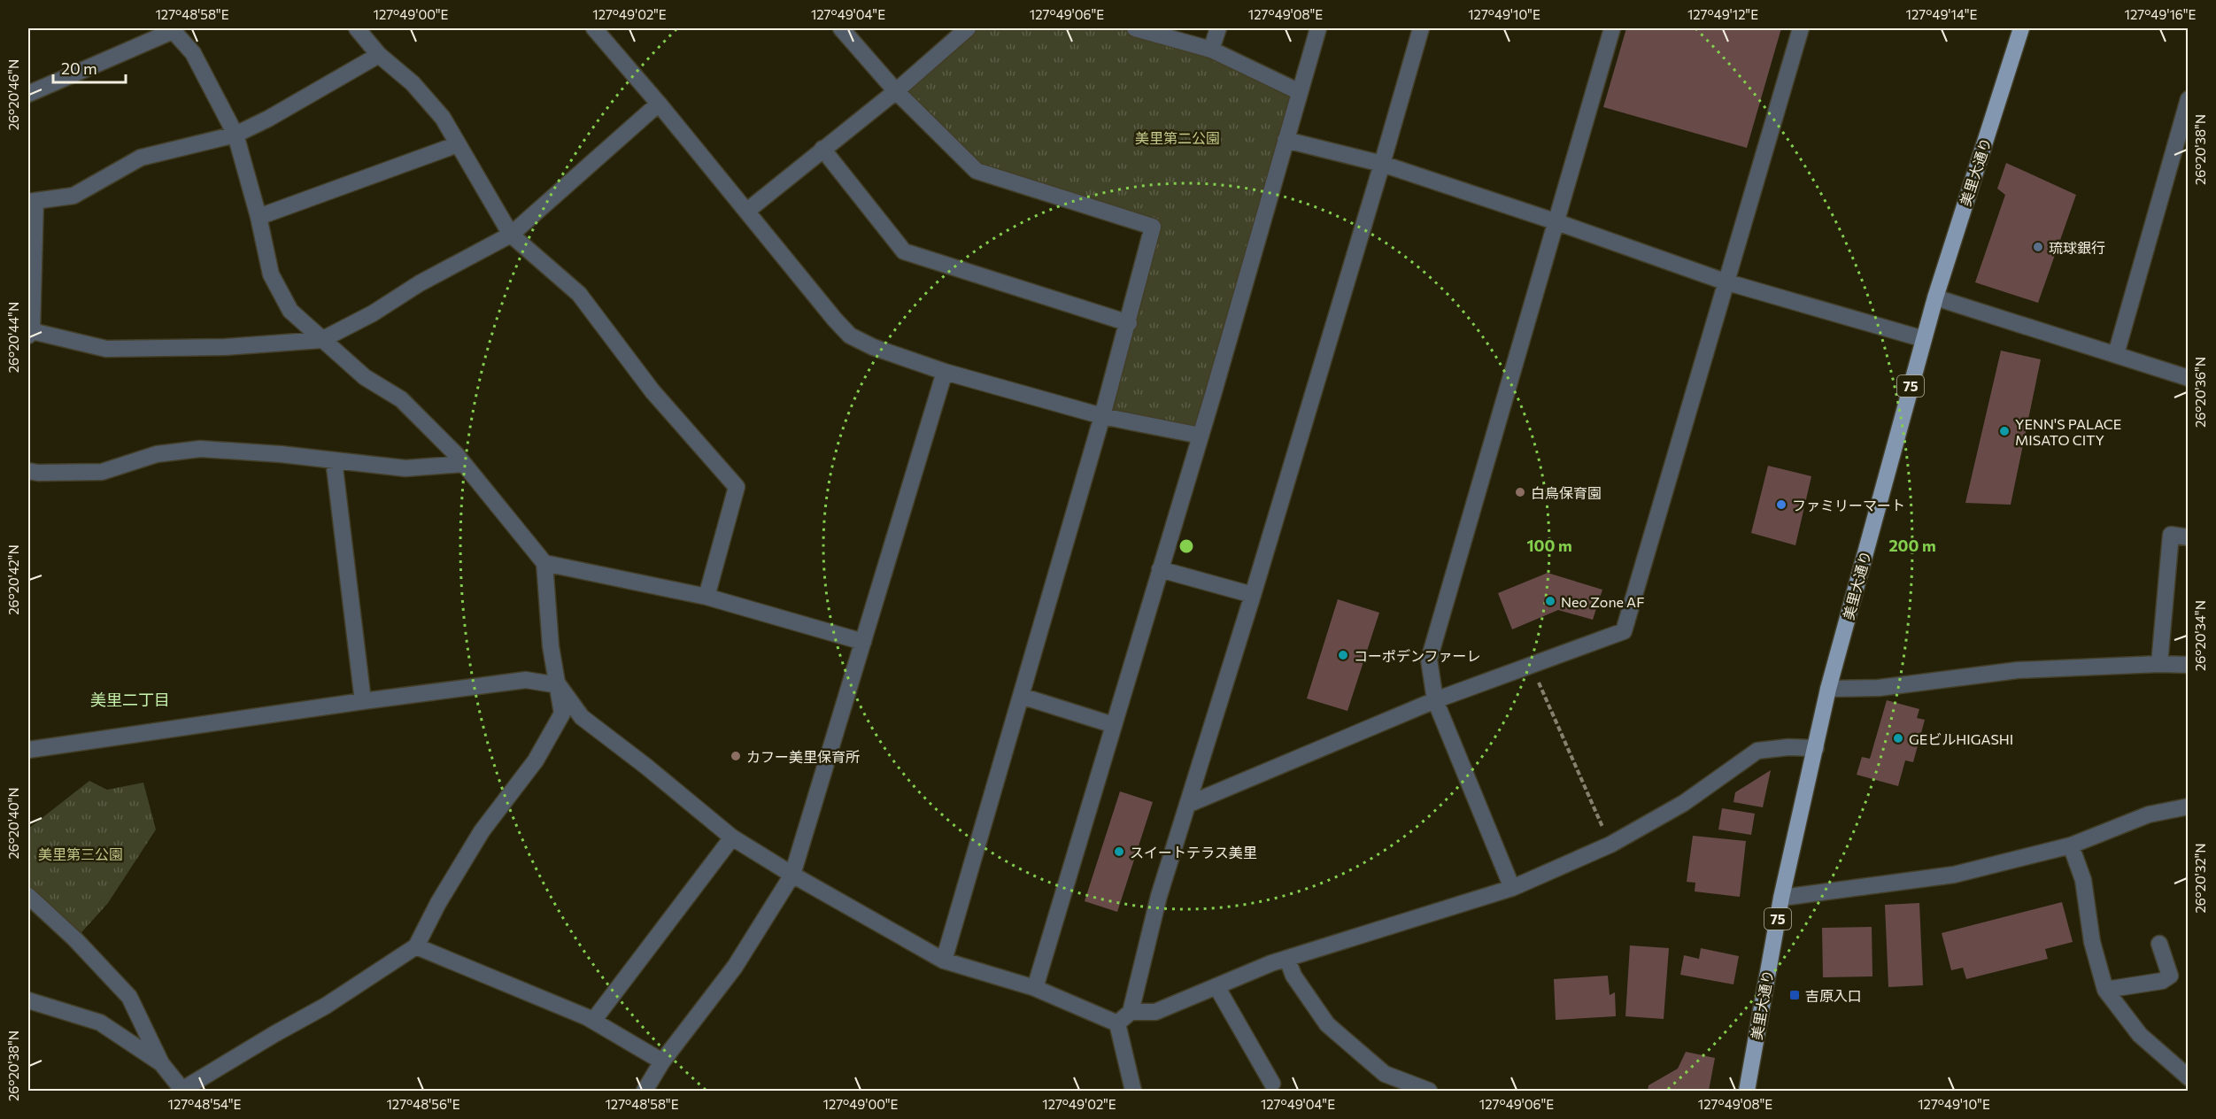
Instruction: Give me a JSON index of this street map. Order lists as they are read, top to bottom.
{
  "streets": {
    "main road": ["美里大通り", "75"]
  },
  "districts": ["美里二丁目"],
  "parks": ["美里第二公園", "美里第三公園"],
  "places": {
    "other": [
      "琉球銀行",
      "YENN'S PALACE MISATO CITY",
      "白鳥保育園",
      "ファミリーマート",
      "Neo Zone AF",
      "コーポデンファーレ",
      "GEビルHIGASHI",
      "カフー美里保育所",
      "スイートテラス美里"
    ],
    "transit": ["吉原入口"]
  },
  "scale_bar": "20 m",
  "coordinates": [
    "127°48'58\"E",
    "127°49'00\"E",
    "127°49'02\"E",
    "127°49'04\"E",
    "127°49'06\"E",
    "127°49'08\"E",
    "127°49'10\"E",
    "127°49'12\"E",
    "127°49'14\"E",
    "127°49'16\"E",
    "26°20'46\"N",
    "26°20'38\"N",
    "26°20'44\"N",
    "26°20'36\"N",
    "26°20'42\"N",
    "26°20'34\"N",
    "26°20'40\"N",
    "26°20'32\"N",
    "127°48'54\"E",
    "127°48'56\"E"
  ],
  "rings": ["100 m", "200 m"]
}
